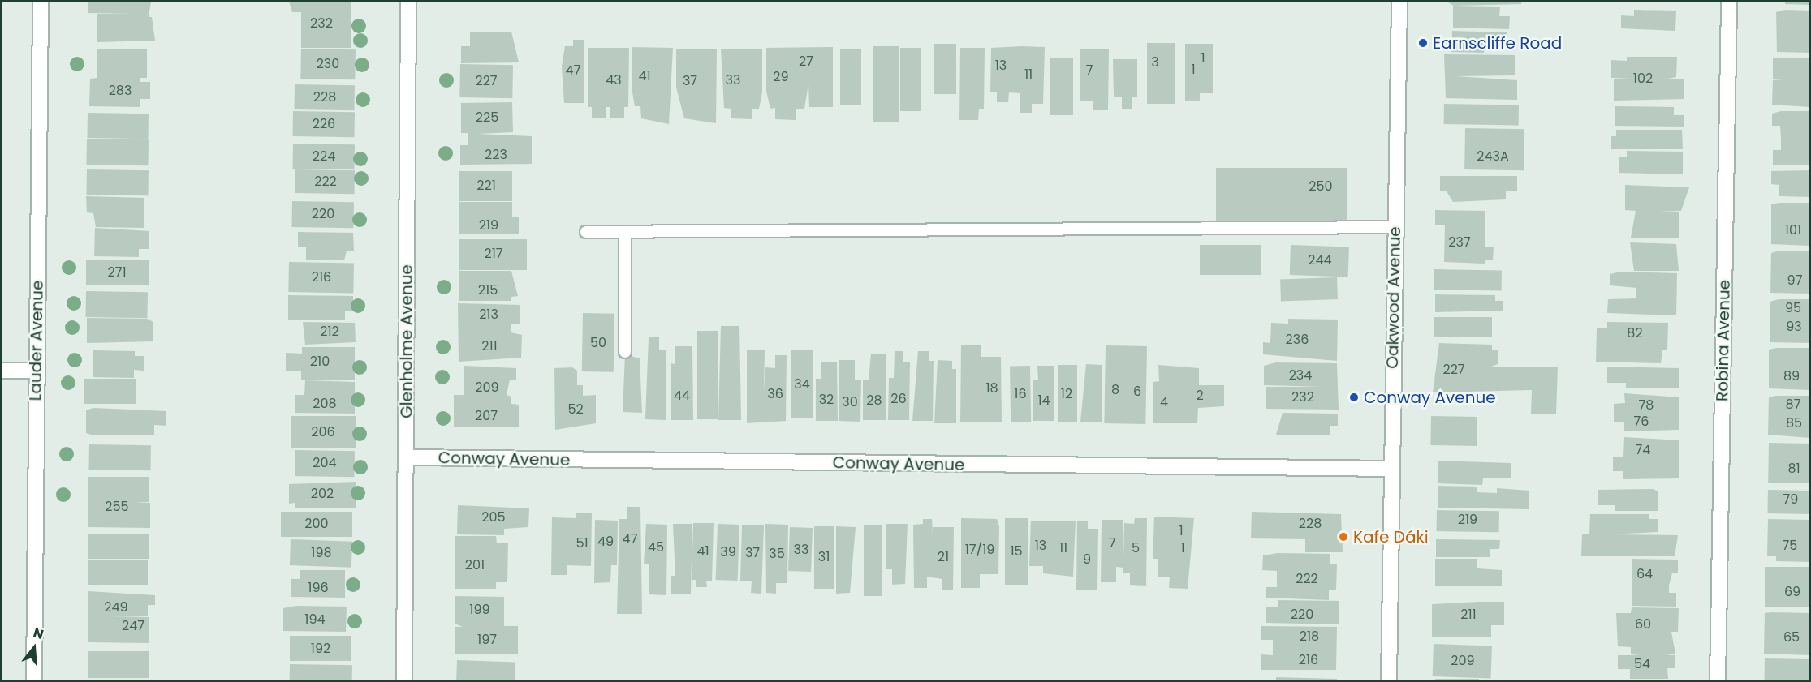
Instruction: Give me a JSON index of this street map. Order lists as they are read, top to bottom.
{
  "streets": {
    "street": [
      "Oakwood Avenue",
      "Lauder Avenue",
      "Robina Avenue",
      "Glenholme Avenue",
      "Conway Avenue"
    ]
  },
  "crossings": [
    ["Oakwood Avenue", "Conway Avenue"],
    ["Glenholme Avenue", "Conway Avenue"]
  ],
  "places": ["Earnscliffe Road", "Conway Avenue", "Kafe Dáki"],
  "house_numbers": [
    "232",
    "1",
    "27",
    "3",
    "230",
    "13",
    "1",
    "47",
    "7",
    "11",
    "41",
    "29",
    "102",
    "43",
    "33",
    "227",
    "37",
    "283",
    "228",
    "225",
    "226",
    "223",
    "224",
    "243A",
    "222",
    "221",
    "250",
    "220",
    "219",
    "101",
    "237",
    "217",
    "244",
    "271",
    "216",
    "97",
    "215",
    "95",
    "213",
    "93",
    "212",
    "82",
    "236",
    "50",
    "211",
    "210",
    "227",
    "234",
    "89",
    "34",
    "209",
    "18",
    "8",
    "6",
    "36",
    "16",
    "12",
    "44",
    "2",
    "232",
    "26",
    "32",
    "28",
    "14",
    "30",
    "4",
    "208",
    "87",
    "78",
    "52",
    "207",
    "76",
    "85",
    "206",
    "74",
    "204",
    "81",
    "202",
    "79",
    "255",
    "205",
    "219",
    "200",
    "228",
    "1",
    "47",
    "49",
    "51",
    "7",
    "13",
    "75",
    "45",
    "11",
    "5",
    "1",
    "33",
    "17/19",
    "41",
    "15",
    "39",
    "198",
    "37",
    "35",
    "31",
    "21",
    "9",
    "201",
    "64",
    "222",
    "196",
    "69",
    "249",
    "199",
    "220",
    "211",
    "194",
    "60",
    "247",
    "218",
    "65",
    "197",
    "192",
    "216",
    "209",
    "54"
  ],
  "north": "top"
}
